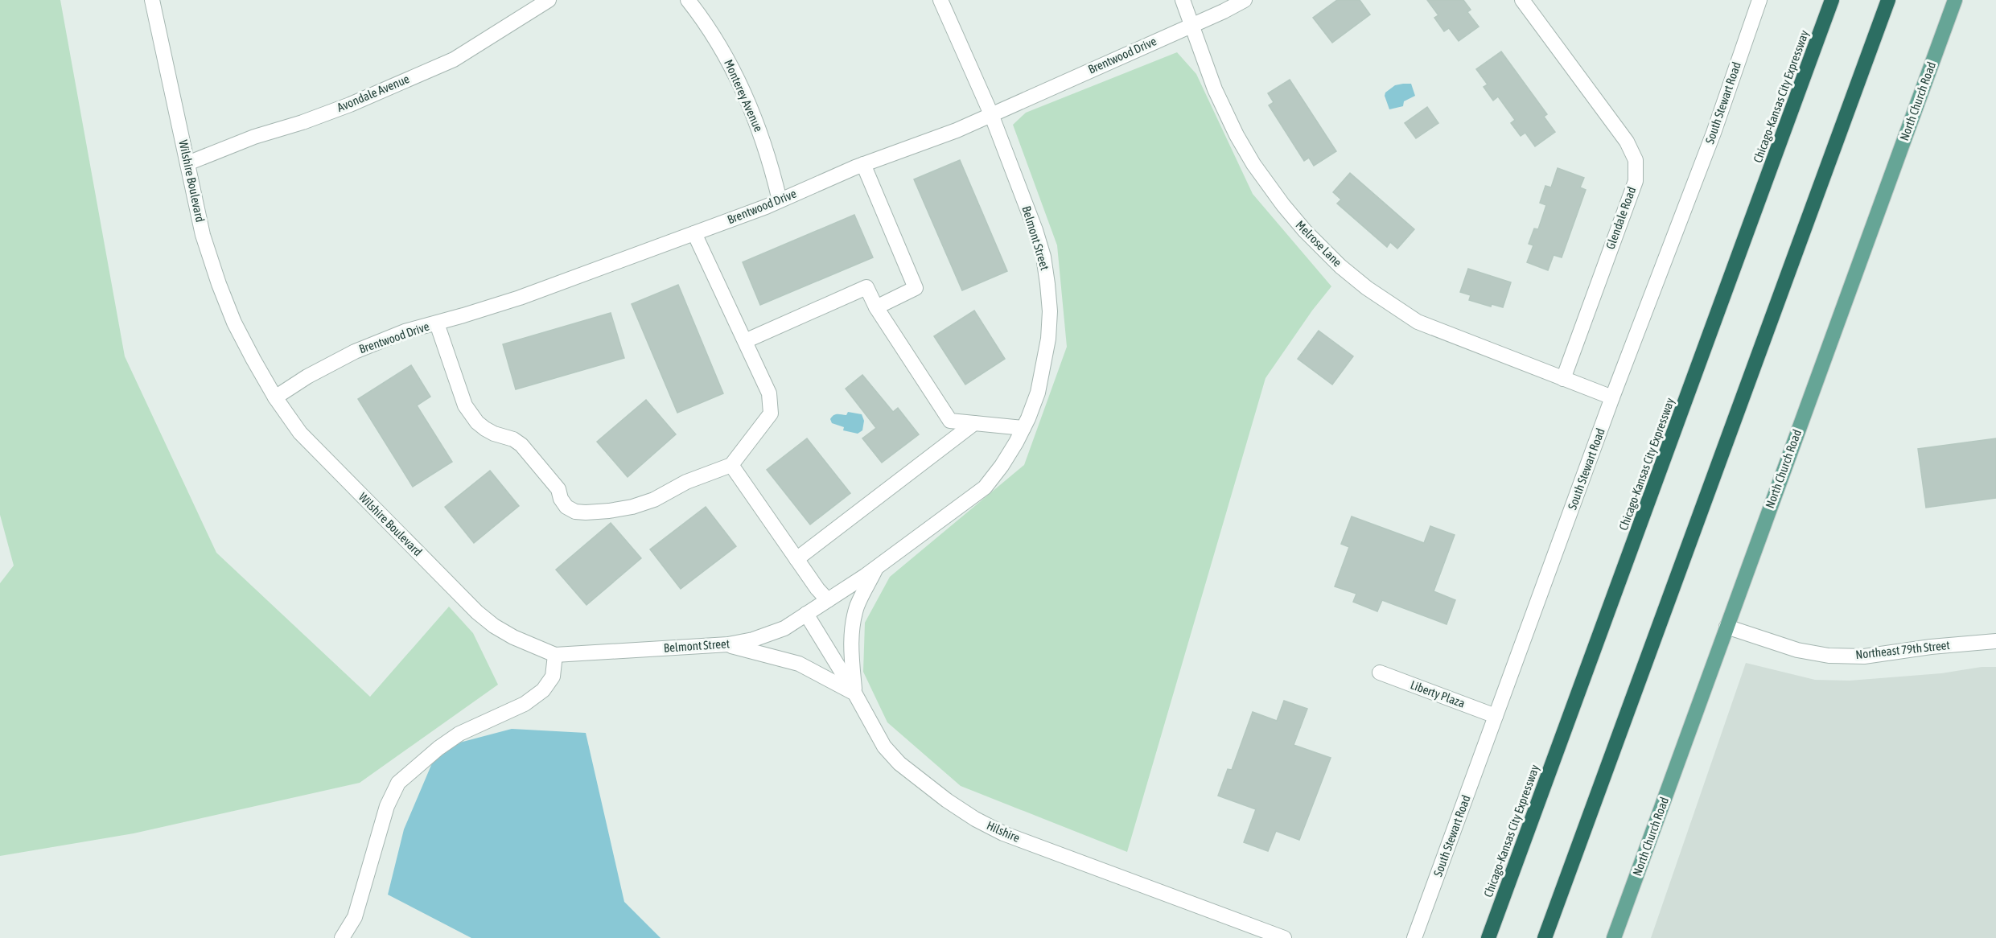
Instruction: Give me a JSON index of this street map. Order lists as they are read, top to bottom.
{
  "streets": {
    "highway": ["Chicago-Kansas City Expressway"],
    "main road": ["North Church Road"],
    "street": [
      "Brentwood Drive",
      "Avondale Avenue",
      "Monterey Avenue",
      "South Stewart Road",
      "Wilshire Boulevard",
      "Glendale Road",
      "Belmont Street",
      "Melrose Lane",
      "Northeast 79th Street",
      "Liberty Plaza",
      "Hilshire"
    ]
  },
  "crossings": [
    ["Brentwood Drive", "Monterey Avenue"],
    ["Brentwood Drive", "Wilshire Boulevard"],
    ["Brentwood Drive", "Belmont Street"],
    ["Brentwood Drive", "Melrose Lane"],
    ["Avondale Avenue", "Wilshire Boulevard"],
    ["North Church Road", "Northeast 79th Street"],
    ["South Stewart Road", "Melrose Lane"],
    ["South Stewart Road", "Liberty Plaza"],
    ["Wilshire Boulevard", "Belmont Street"],
    ["Glendale Road", "Melrose Lane"],
    ["Belmont Street", "Hilshire"]
  ]
}
